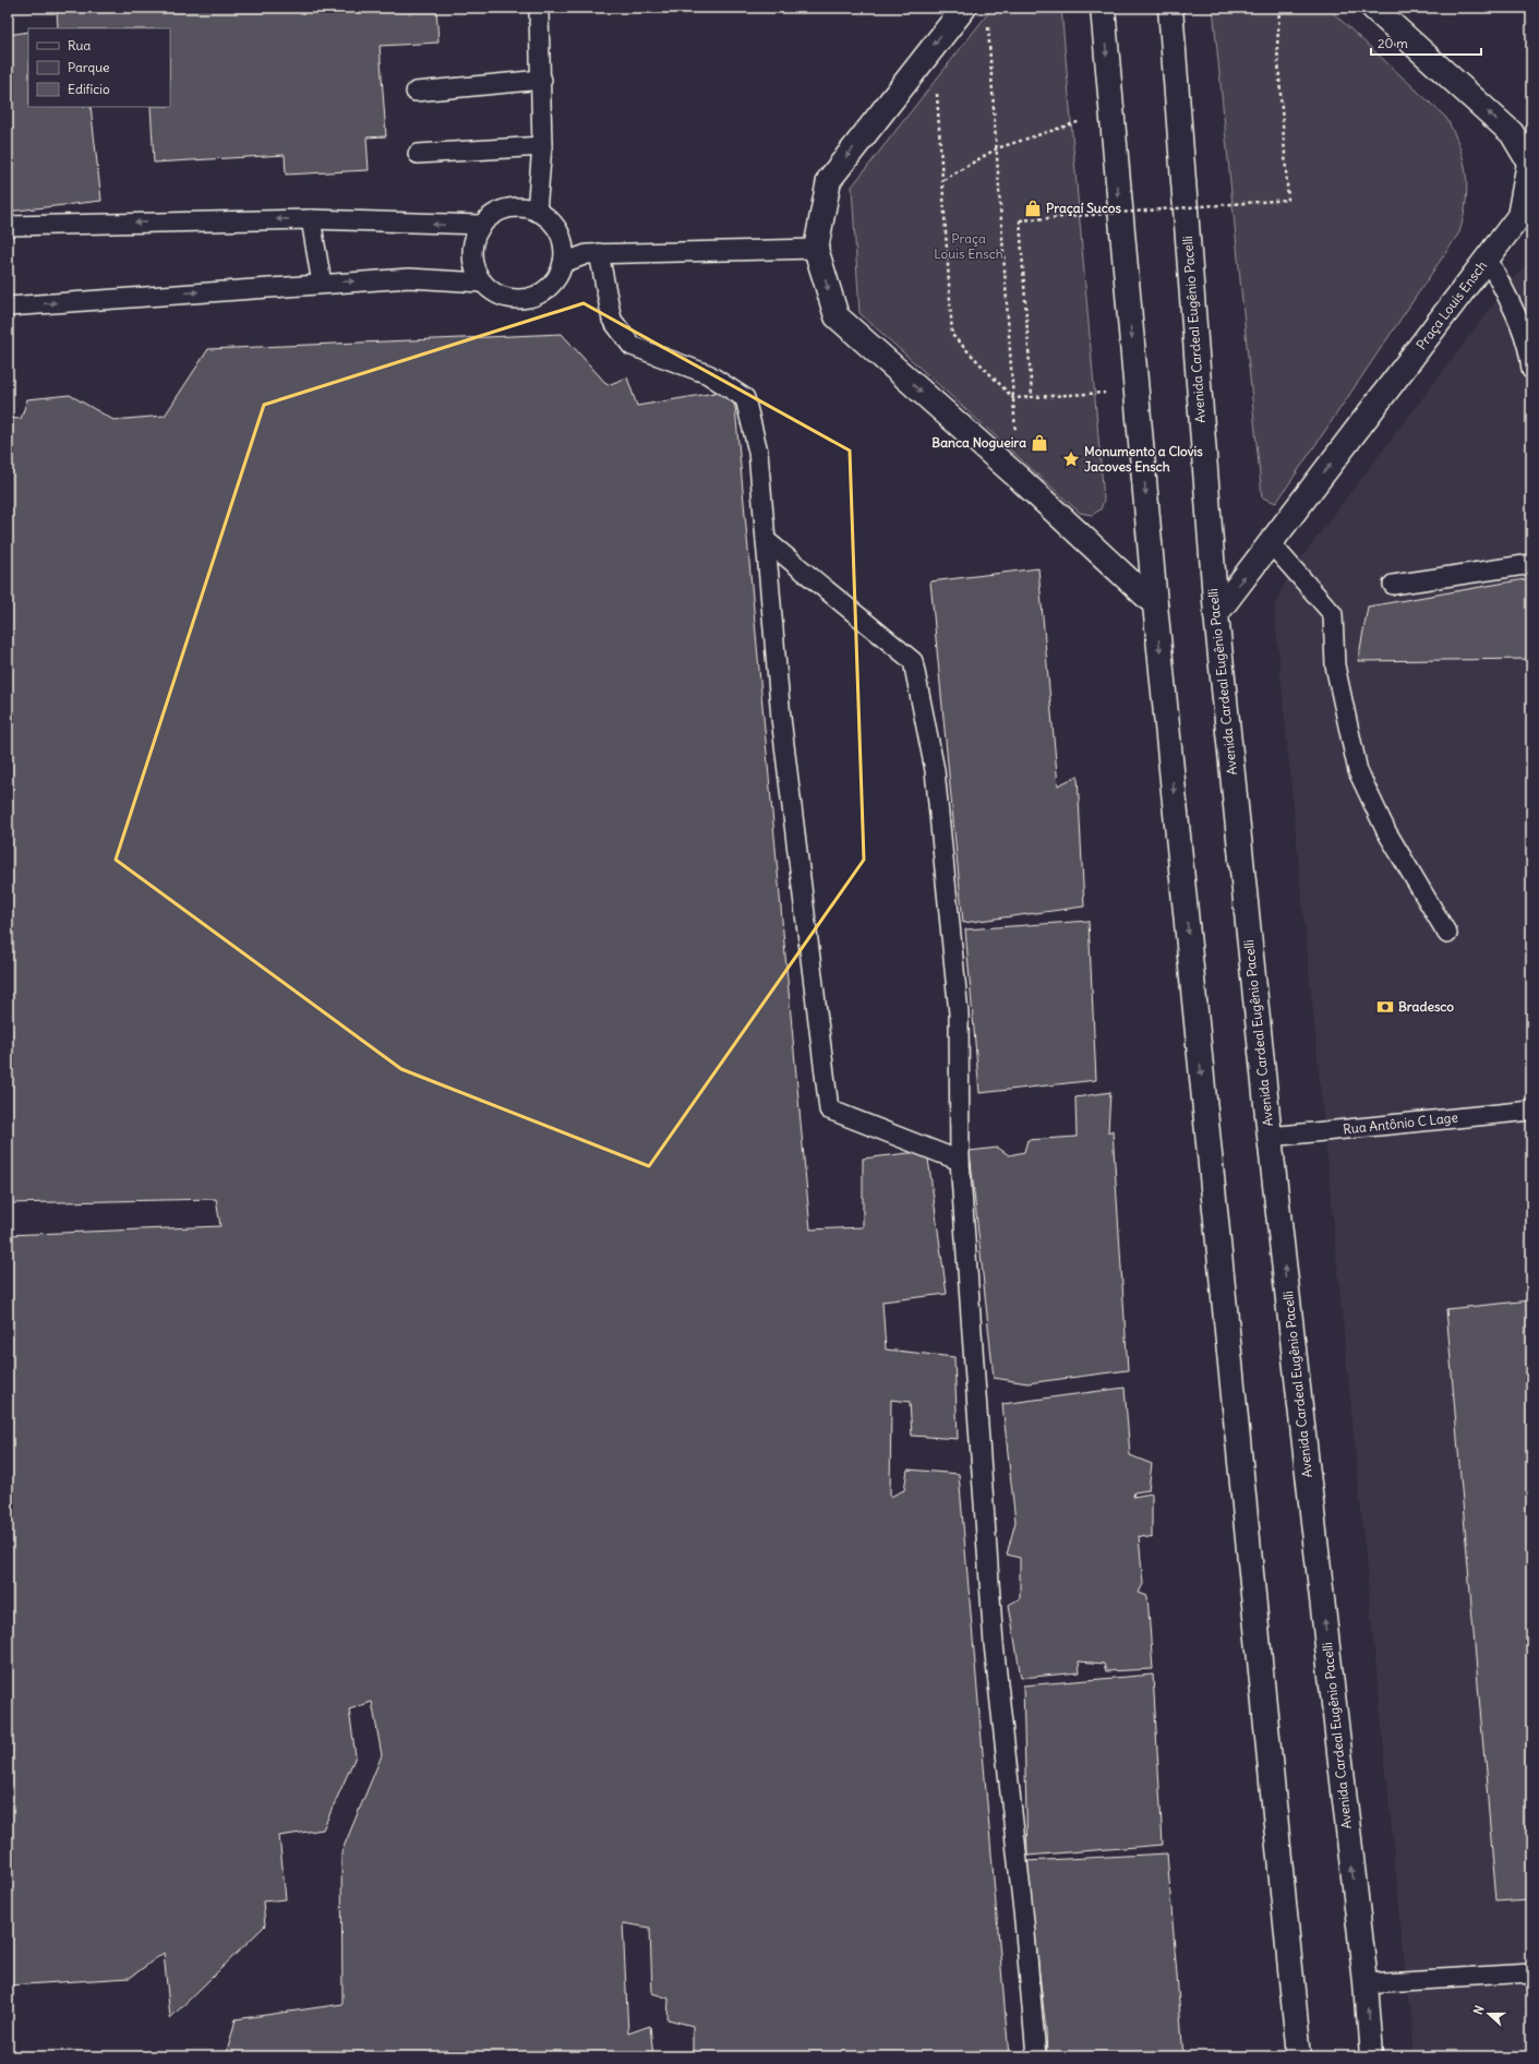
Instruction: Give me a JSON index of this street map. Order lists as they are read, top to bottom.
{
  "streets": {
    "main road": ["Praça Louis Ensch", "Avenida Cardeal Eugênio Pacelli"],
    "lane": ["Rua Antônio C Lage"]
  },
  "crossings": [
    ["Praça Louis Ensch", "Avenida Cardeal Eugênio Pacelli"],
    ["Avenida Cardeal Eugênio Pacelli", "Rua Antônio C Lage"]
  ],
  "parks": ["Praça Louis Ensch"],
  "places": {
    "shop": ["Praçaí Sucos", "Banca Nogueira"],
    "place": ["Monumento a Clovis Jacoves Ensch"],
    "bank": ["Bradesco"]
  },
  "legend": ["Rua", "Parque", "Edifício"],
  "scale_bar": "20 m",
  "north": "left"
}
